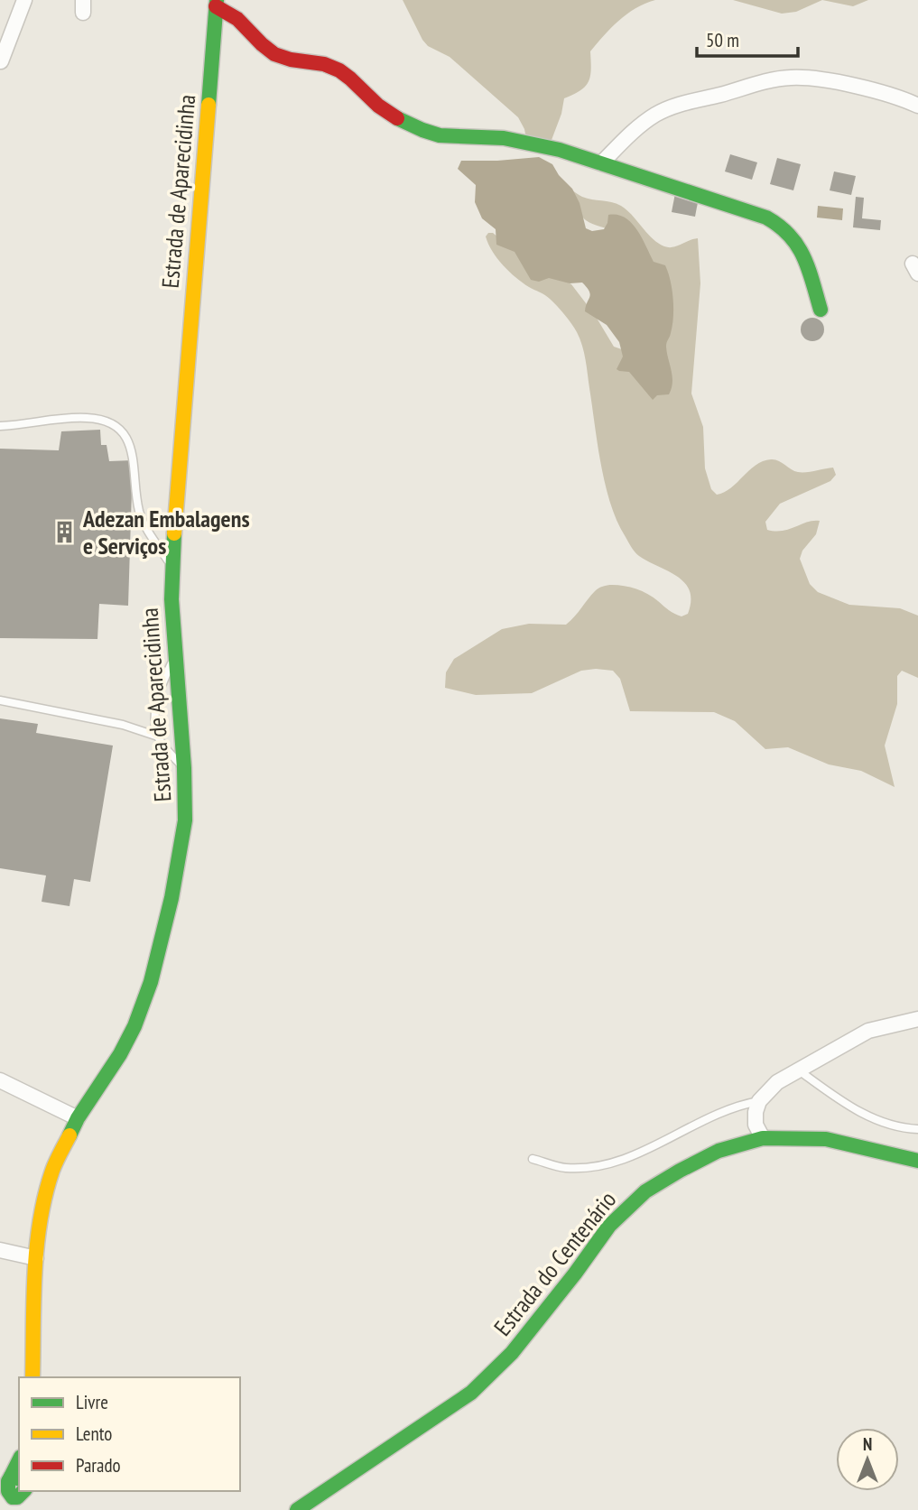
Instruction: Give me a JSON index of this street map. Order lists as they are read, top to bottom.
{
  "streets": {
    "street": ["Estrada de Aparecidinha", "Estrada do Centenário"]
  },
  "places": {
    "building": ["Adezan Embalagens e Serviços"]
  },
  "legend": ["Livre", "Lento", "Parado"],
  "scale_bar": "50 m",
  "north": "top"
}
